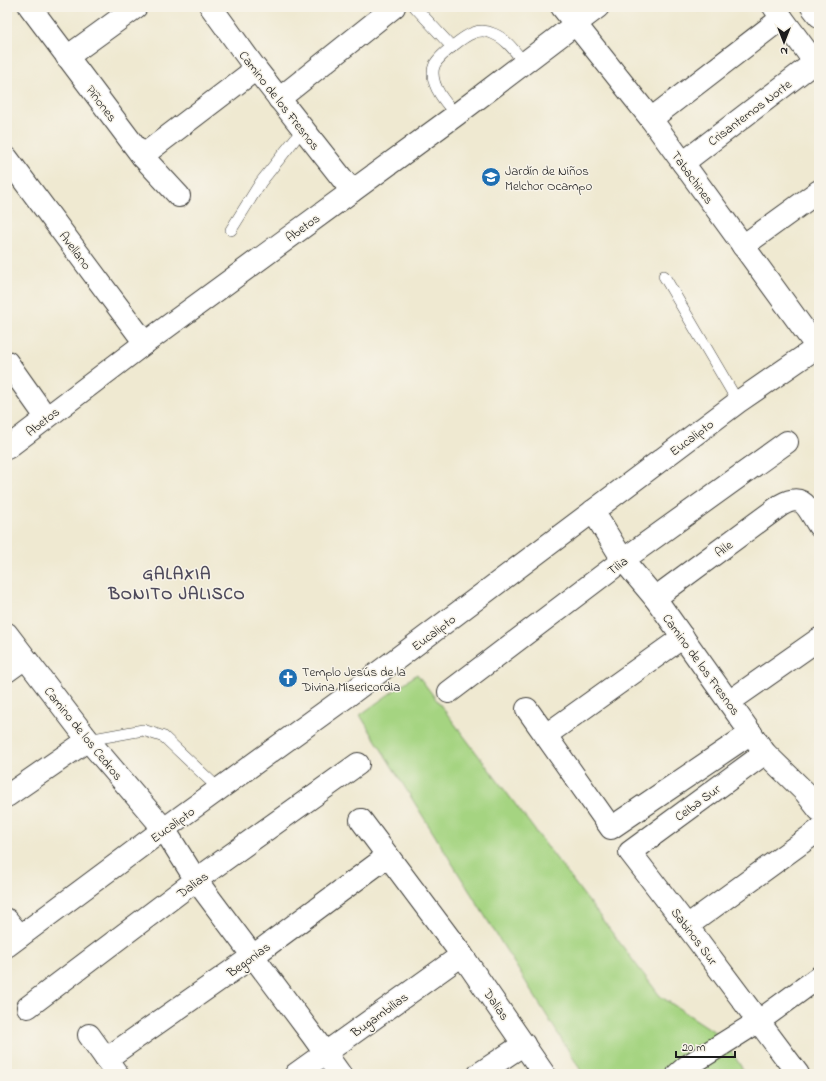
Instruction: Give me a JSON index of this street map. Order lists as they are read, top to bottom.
{
  "streets": {
    "street": [
      "Camino de los Fresnos",
      "Piñones",
      "Crisantemos Norte",
      "Tabachines",
      "Abetos",
      "Avellano",
      "Eucalipto",
      "Aile",
      "Tilia",
      "Camino de los Cedros",
      "Ceiba Sur",
      "Dalias",
      "Sabinos Sur",
      "Begonias",
      "Bugambilias"
    ]
  },
  "crossings": [
    ["Camino de los Fresnos", "Abetos"],
    ["Camino de los Fresnos", "Eucalipto"],
    ["Camino de los Fresnos", "Aile"],
    ["Camino de los Fresnos", "Tilia"],
    ["Camino de los Fresnos", "Ceiba Sur"],
    ["Crisantemos Norte", "Tabachines"],
    ["Tabachines", "Abetos"],
    ["Tabachines", "Eucalipto"],
    ["Abetos", "Avellano"],
    ["Eucalipto", "Camino de los Cedros"],
    ["Camino de los Cedros", "Dalias"],
    ["Camino de los Cedros", "Begonias"],
    ["Camino de los Cedros", "Bugambilias"],
    ["Ceiba Sur", "Sabinos Sur"],
    ["Dalias", "Begonias"],
    ["Dalias", "Bugambilias"]
  ],
  "districts": ["GALAXIA BONITO JALISCO"],
  "places": {
    "school or university": ["Jardín de Niños Melchor Ocampo"],
    "church": ["Templo Jesús de la Divina Misericordia"]
  },
  "scale_bar": "20 m",
  "north": "bottom"
}
